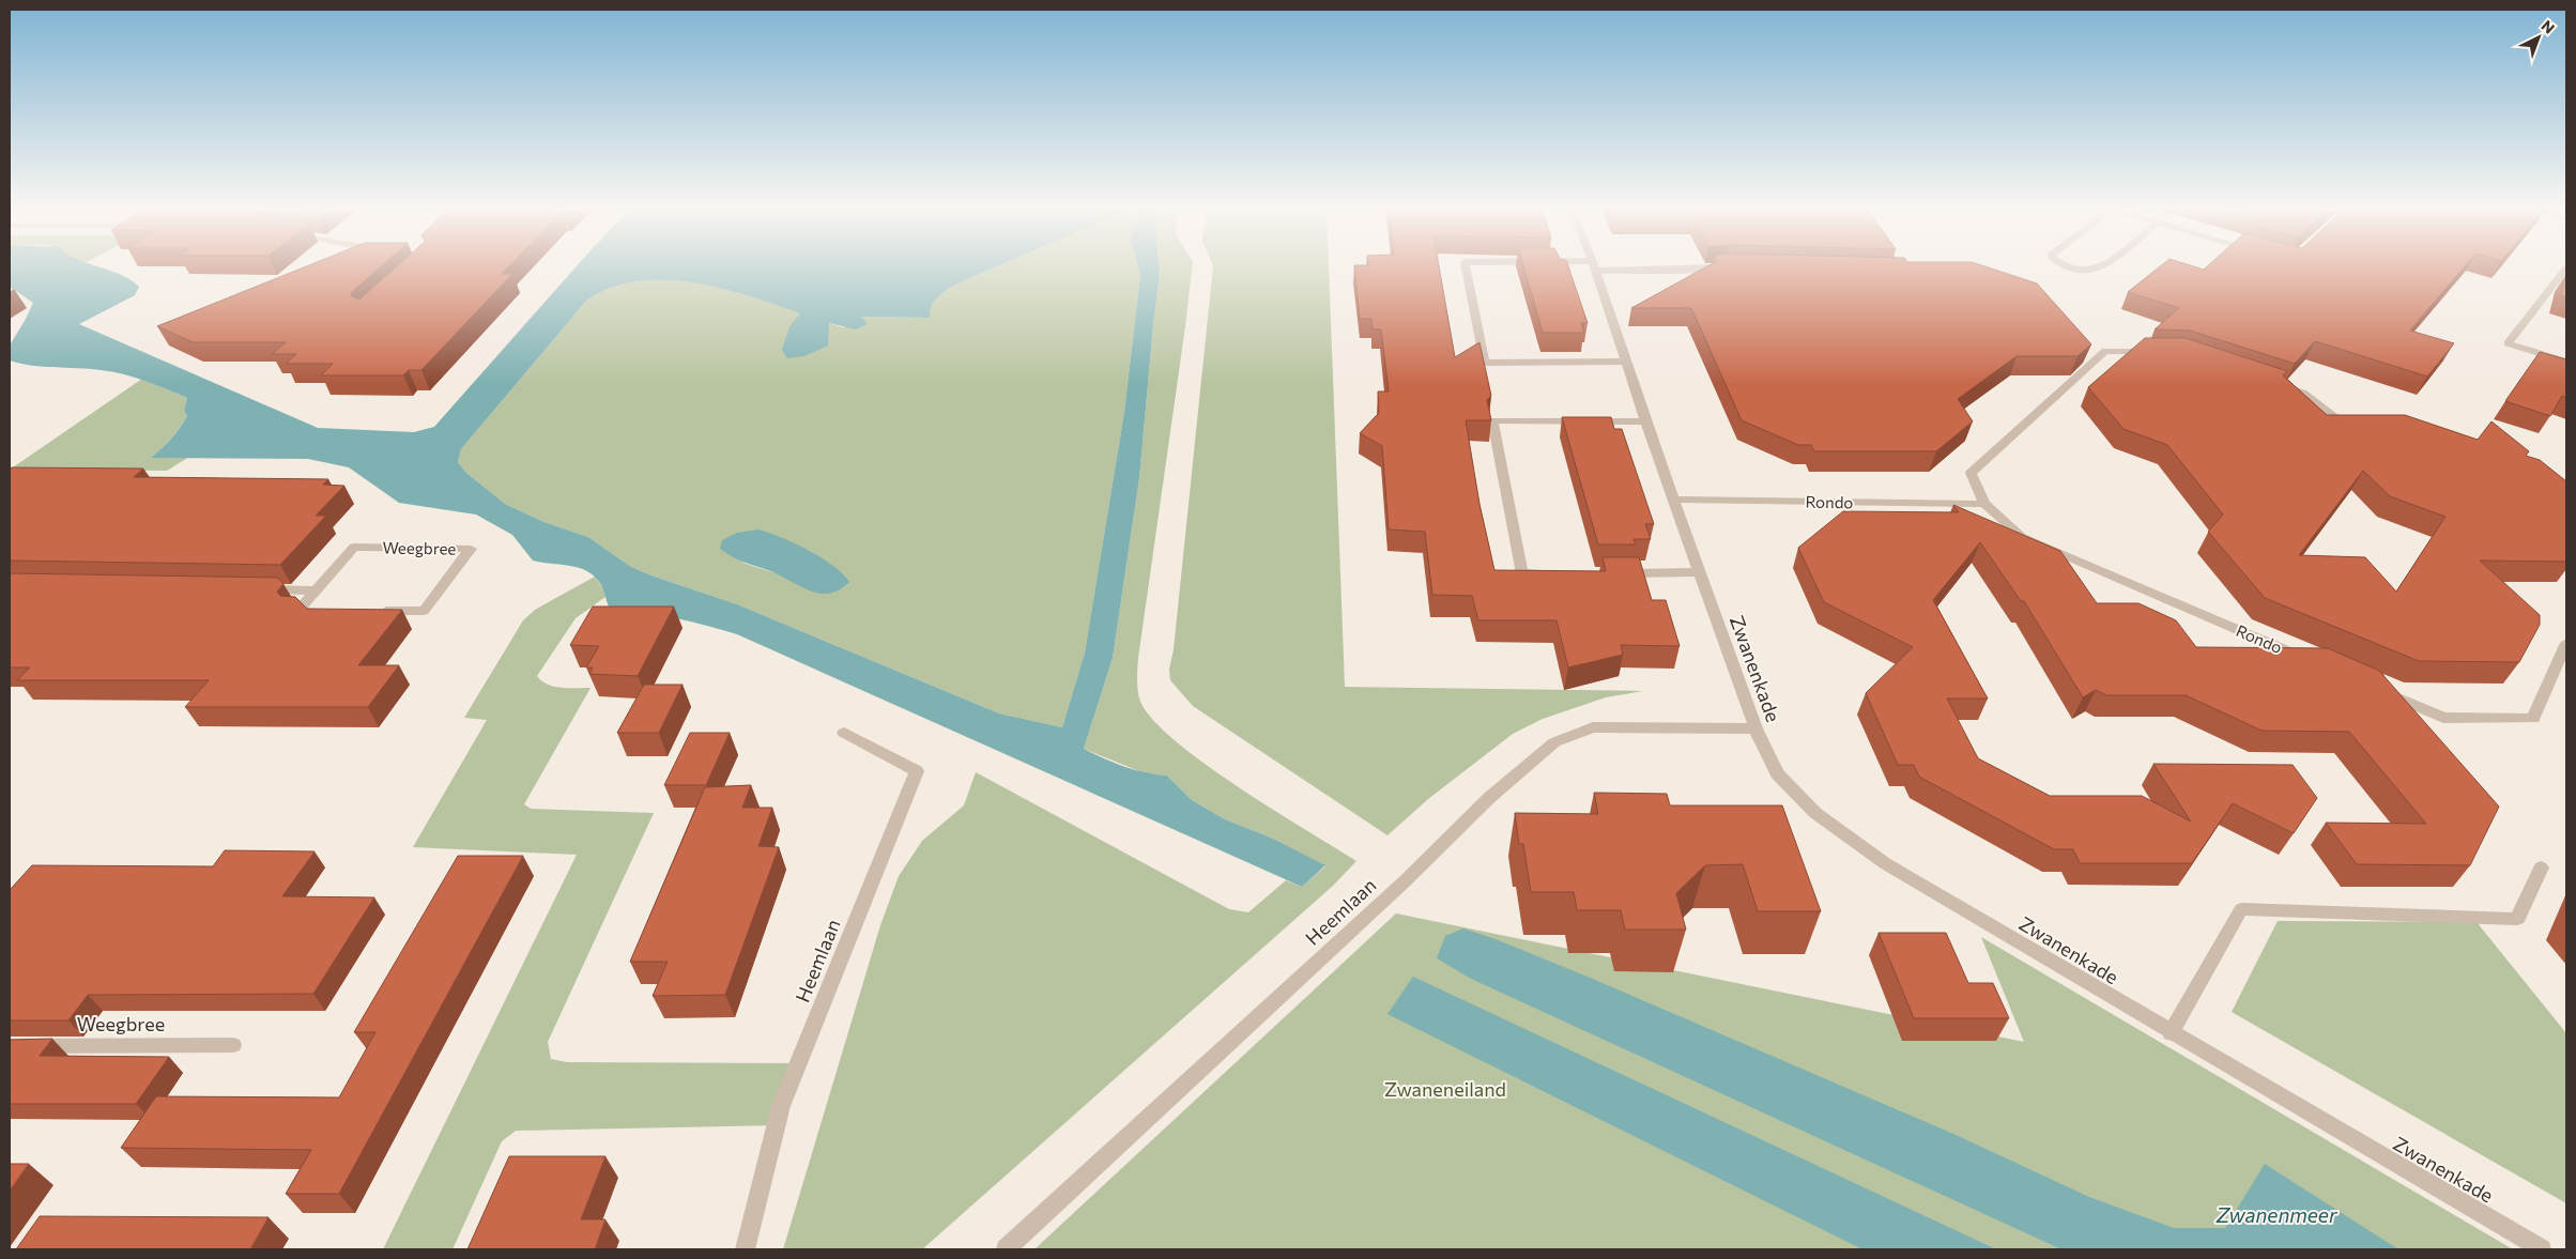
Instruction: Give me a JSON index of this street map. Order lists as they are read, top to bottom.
{
  "streets": {
    "street": [
      "Rondo",
      "Weegbree",
      "Zwanenkade",
      "Heemlaan"
    ]
  },
  "crossings": [
    ["Rondo", "Zwanenkade"],
    ["Zwanenkade", "Heemlaan"]
  ],
  "water": ["Zwanenmeer"],
  "parks": ["Zwaneneiland"],
  "north": "top right"
}
